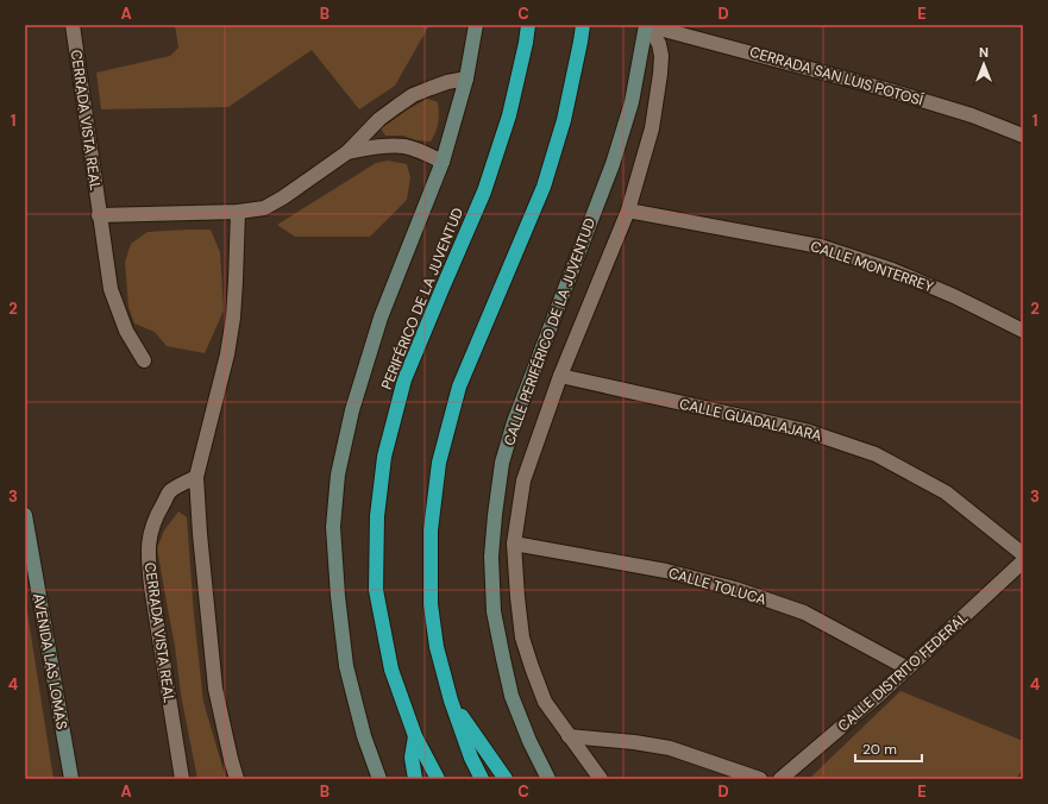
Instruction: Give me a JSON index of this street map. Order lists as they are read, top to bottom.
{
  "streets": {
    "highway": ["PERIFÉRICO DE LA JUVENTUD"],
    "main road": ["CALLE PERIFÉRICO DE LA JUVENTUD", "AVENIDA LAS LOMAS"],
    "street": [
      "CERRADA SAN LUIS POTOSÍ",
      "CERRADA VISTA REAL",
      "CALLE MONTERREY",
      "CALLE GUADALAJARA",
      "CALLE TOLUCA",
      "CALLE DISTRITO FEDERAL"
    ]
  },
  "crossings": [
    ["CERRADA SAN LUIS POTOSÍ", "CALLE PERIFÉRICO DE LA JUVENTUD"],
    ["CALLE TOLUCA", "CALLE DISTRITO FEDERAL"]
  ],
  "scale_bar": "20 m",
  "north": "top",
  "grid": {
    "columns": [
      "A",
      "B",
      "C",
      "D",
      "E"
    ],
    "rows": [
      "1",
      "2",
      "3",
      "4"
    ]
  }
}
